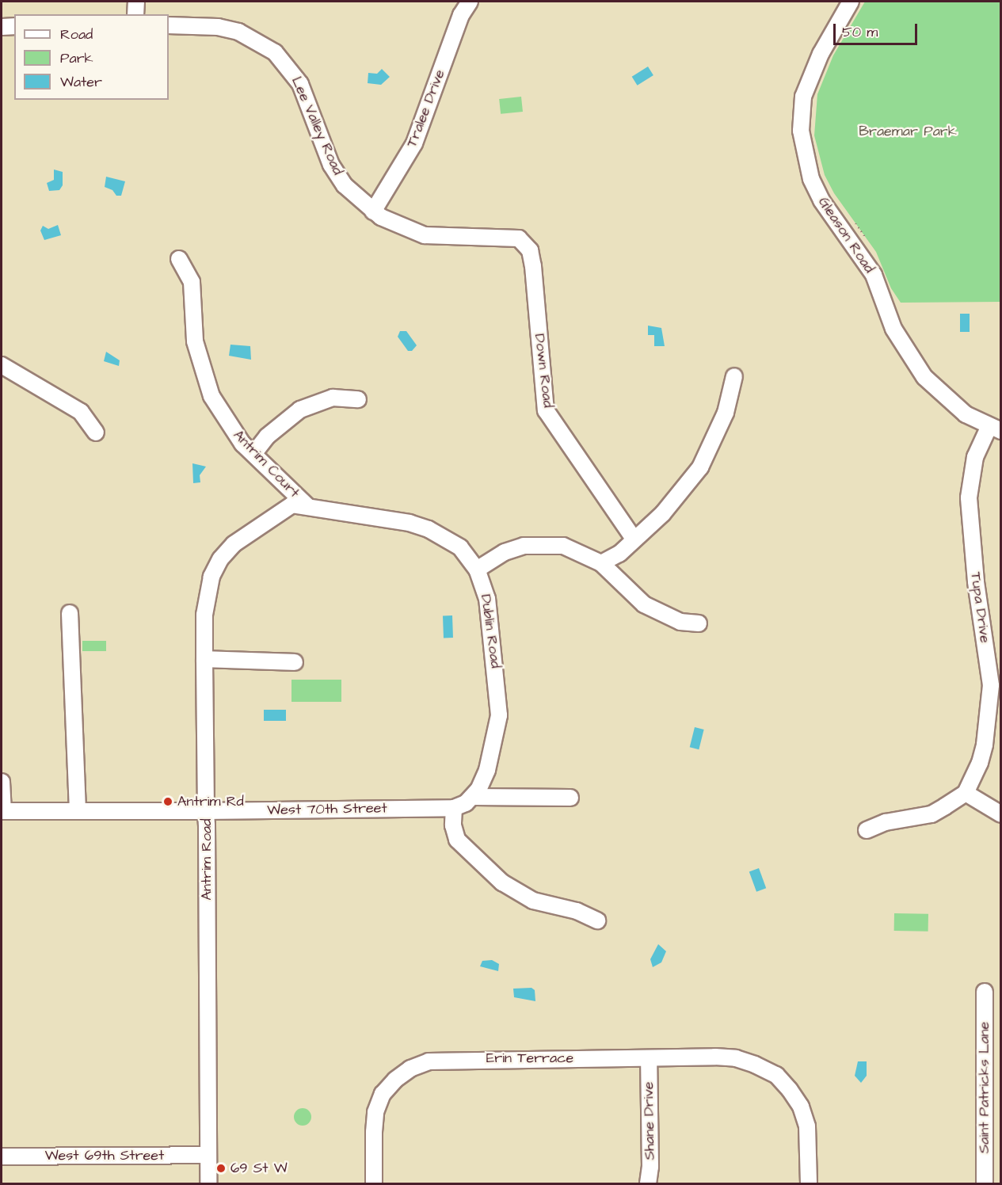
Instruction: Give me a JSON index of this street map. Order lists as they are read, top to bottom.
{
  "streets": {
    "street": [
      "Tralee Drive",
      "Lee Valley Road",
      "Gleason Road",
      "Down Road",
      "Antrim Court",
      "Tupa Drive",
      "Dublin Road",
      "West 70th Street",
      "Antrim Road",
      "Erin Terrace",
      "Saint Patricks Lane",
      "Shane Drive",
      "West 69th Street"
    ]
  },
  "crossings": [
    ["Tralee Drive", "Lee Valley Road"],
    ["Lee Valley Road", "Down Road"],
    ["Gleason Road", "Tupa Drive"],
    ["Antrim Court", "Dublin Road"],
    ["Antrim Court", "Antrim Road"],
    ["Dublin Road", "Antrim Road"],
    ["West 70th Street", "Antrim Road"],
    ["Antrim Road", "West 69th Street"],
    ["Erin Terrace", "Shane Drive"]
  ],
  "parks": ["Braemar Park"],
  "places": ["Antrim Rd", "69 St W"],
  "legend": ["Road", "Park", "Water"],
  "scale_bar": "50 m"
}
